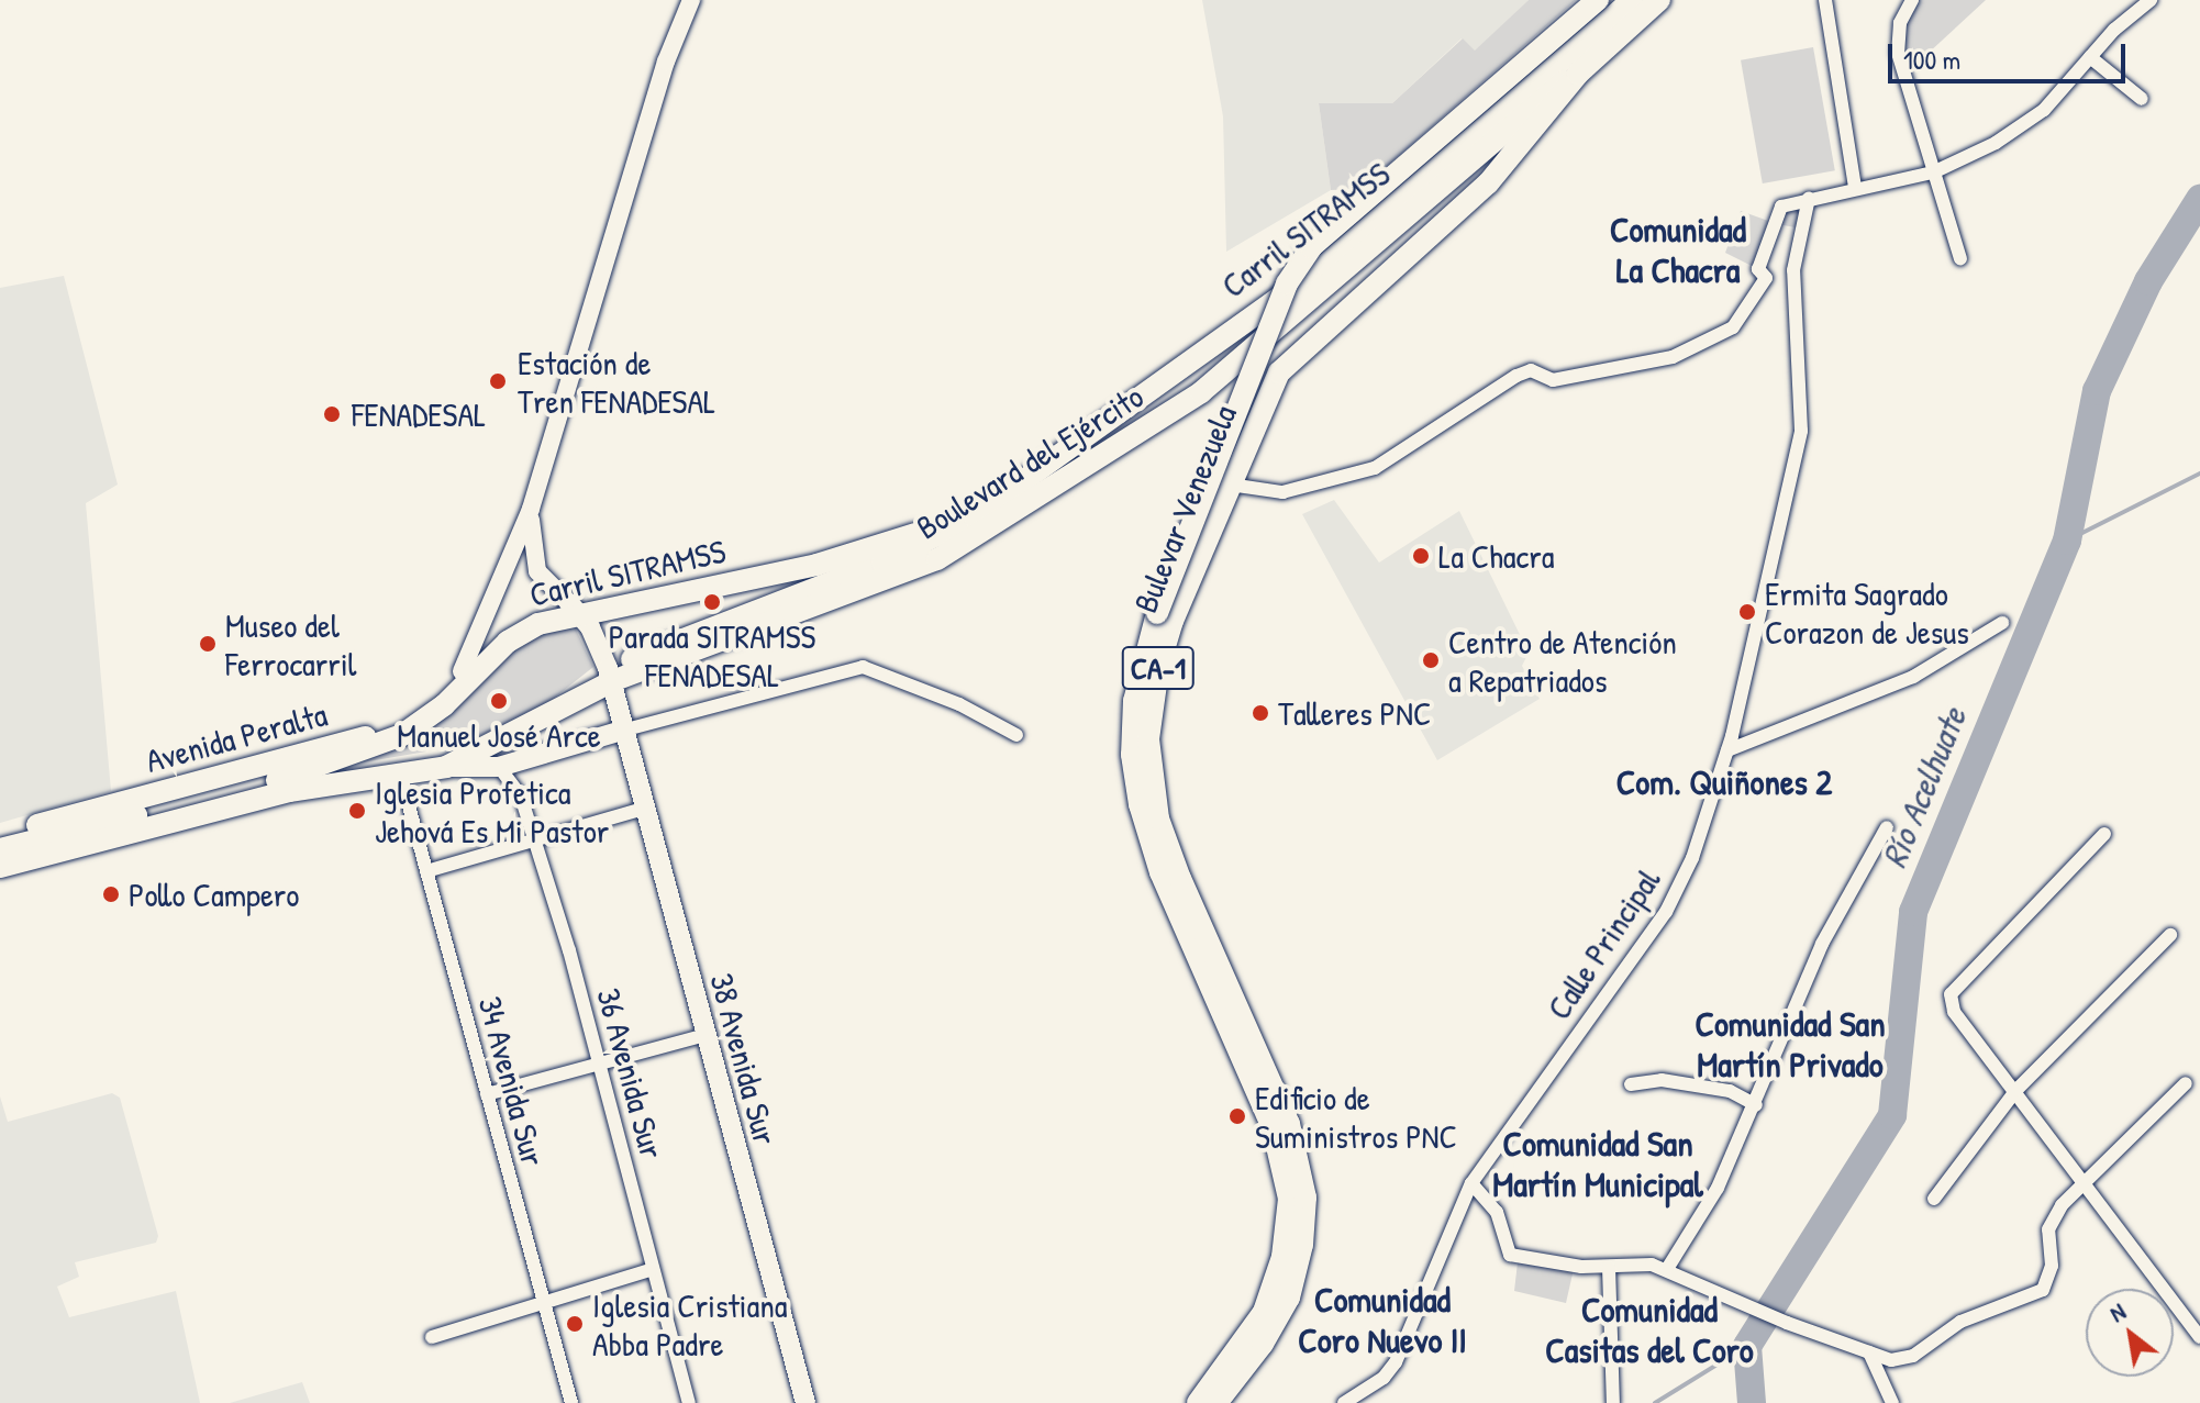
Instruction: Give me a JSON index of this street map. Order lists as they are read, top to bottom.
{
  "streets": {
    "main road": [
      "Carril SITRAMSS",
      "Boulevard del Ejército",
      "Bulevar Venezuela",
      "CA-1",
      "Avenida Peralta",
      "38 Avenida Sur"
    ],
    "street": ["Calle Principal", "36 Avenida Sur", "34 Avenida Sur"]
  },
  "crossings": [
    ["Carril SITRAMSS", "Boulevard del Ejército"],
    ["Carril SITRAMSS", "Avenida Peralta"],
    ["Boulevard del Ejército", "Bulevar Venezuela"],
    ["Boulevard del Ejército", "Avenida Peralta"],
    ["Avenida Peralta", "38 Avenida Sur"],
    ["Avenida Peralta", "36 Avenida Sur"],
    ["Avenida Peralta", "34 Avenida Sur"]
  ],
  "districts": [
    "Comunidad La Chacra",
    "Com. Quiñones 2",
    "Comunidad San Martín Privado",
    "Comunidad San Martín Municipal",
    "Comunidad Coro Nuevo II",
    "Comunidad Casitas del Coro"
  ],
  "water": ["Río Acelhuate"],
  "places": [
    "Estación de Tren FENADESAL",
    "FENADESAL",
    "La Chacra",
    "Parada SITRAMSS FENADESAL",
    "Ermita Sagrado Corazon de Jesus",
    "Museo del Ferrocarril",
    "Centro de Atención a Repatriados",
    "Manuel José Arce",
    "Talleres PNC",
    "Iglesia Profetica Jehová Es Mi Pastor",
    "Pollo Campero",
    "Edificio de Suministros PNC",
    "Iglesia Cristiana Abba Padre"
  ],
  "scale_bar": "100 m",
  "north": "top left"
}
